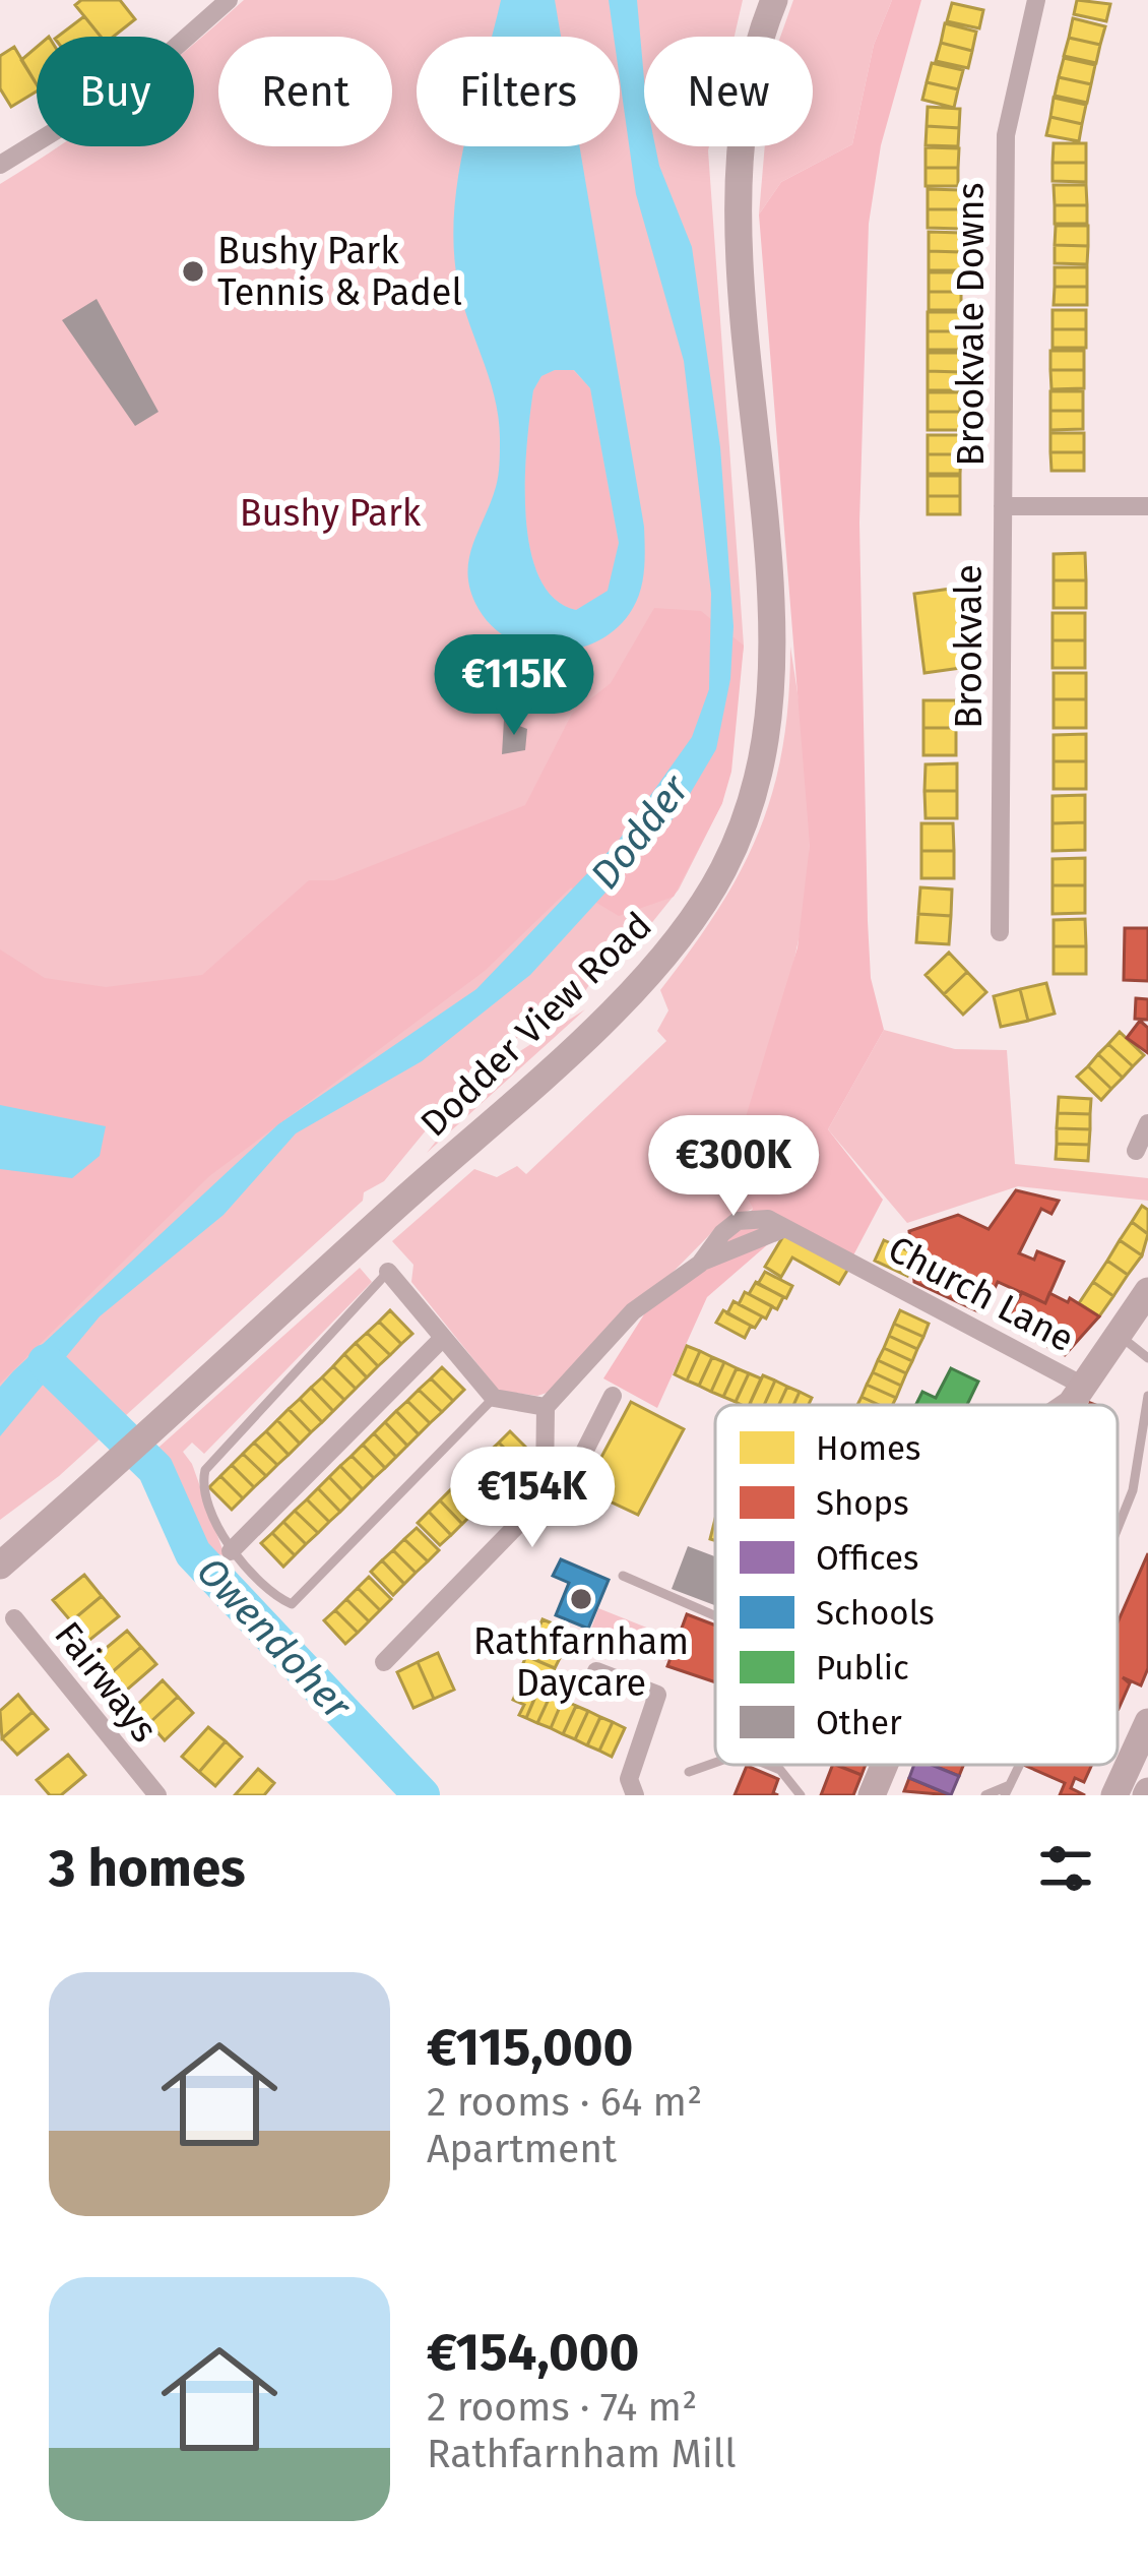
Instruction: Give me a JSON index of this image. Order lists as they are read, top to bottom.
{
  "streets": {
    "main road": ["Dodder View Road"],
    "street": [
      "Brookvale Downs",
      "Brookvale",
      "Church Lane",
      "Fairways"
    ]
  },
  "crossings": [
    ["Brookvale Downs", "Brookvale"]
  ],
  "water": ["Dodder", "Owendoher"],
  "parks": ["Bushy Park"],
  "places": ["Bushy Park Tennis & Padel", "Rathfarnham Daycare"],
  "legend": [
    "Homes",
    "Shops",
    "Offices",
    "Schools",
    "Public",
    "Other"
  ],
  "page": {
    "chip": [
      "Buy",
      "Rent",
      "Filters",
      "New"
    ],
    "price": ["€115K", "€300K", "€154K"],
    "heading": "3 homes",
    "list": [
      {
        "name": "€115,000",
        "note": "2 rooms · 64 m² · Apartment"
      },
      {
        "name": "€154,000",
        "note": "2 rooms · 74 m² · Rathfarnham Mill"
      }
    ]
  }
}
